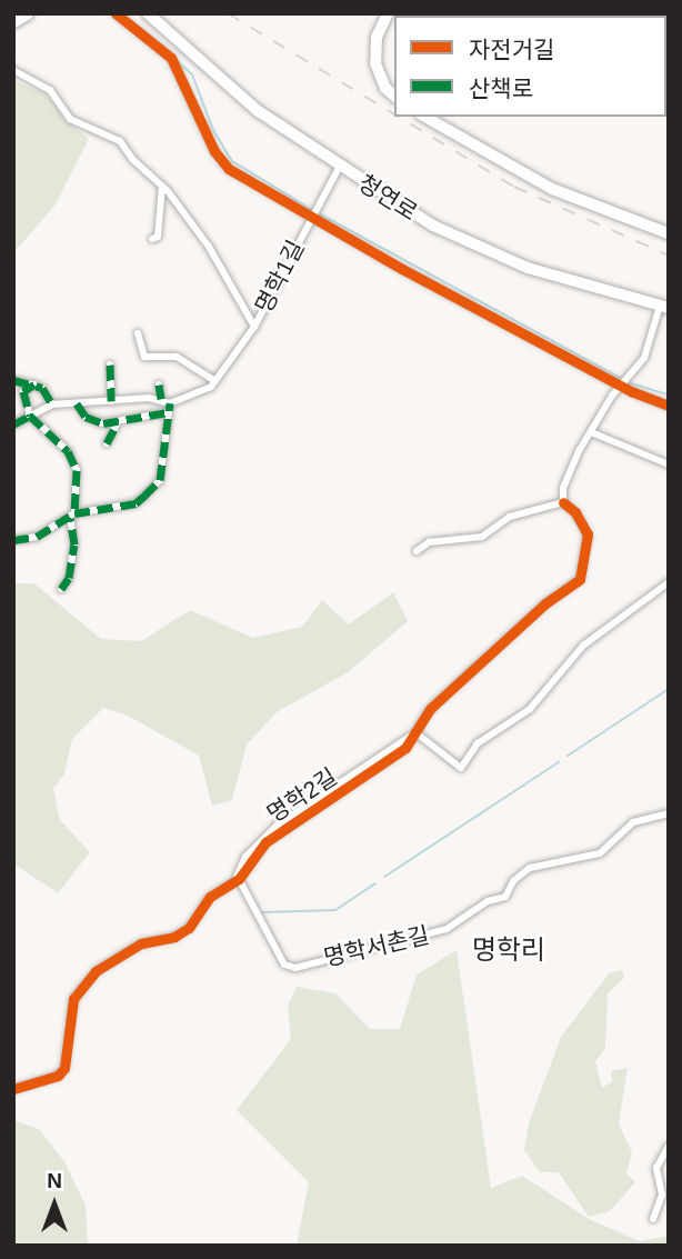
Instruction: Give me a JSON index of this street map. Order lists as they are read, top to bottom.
{
  "streets": {
    "main road": ["청연로"],
    "street": ["명학1길", "명학2길", "명학서촌길"]
  },
  "crossings": [
    ["청연로", "명학1길"],
    ["명학2길", "명학서촌길"]
  ],
  "districts": ["명학리"],
  "legend": ["자전거길", "산책로"],
  "north": "top"
}
